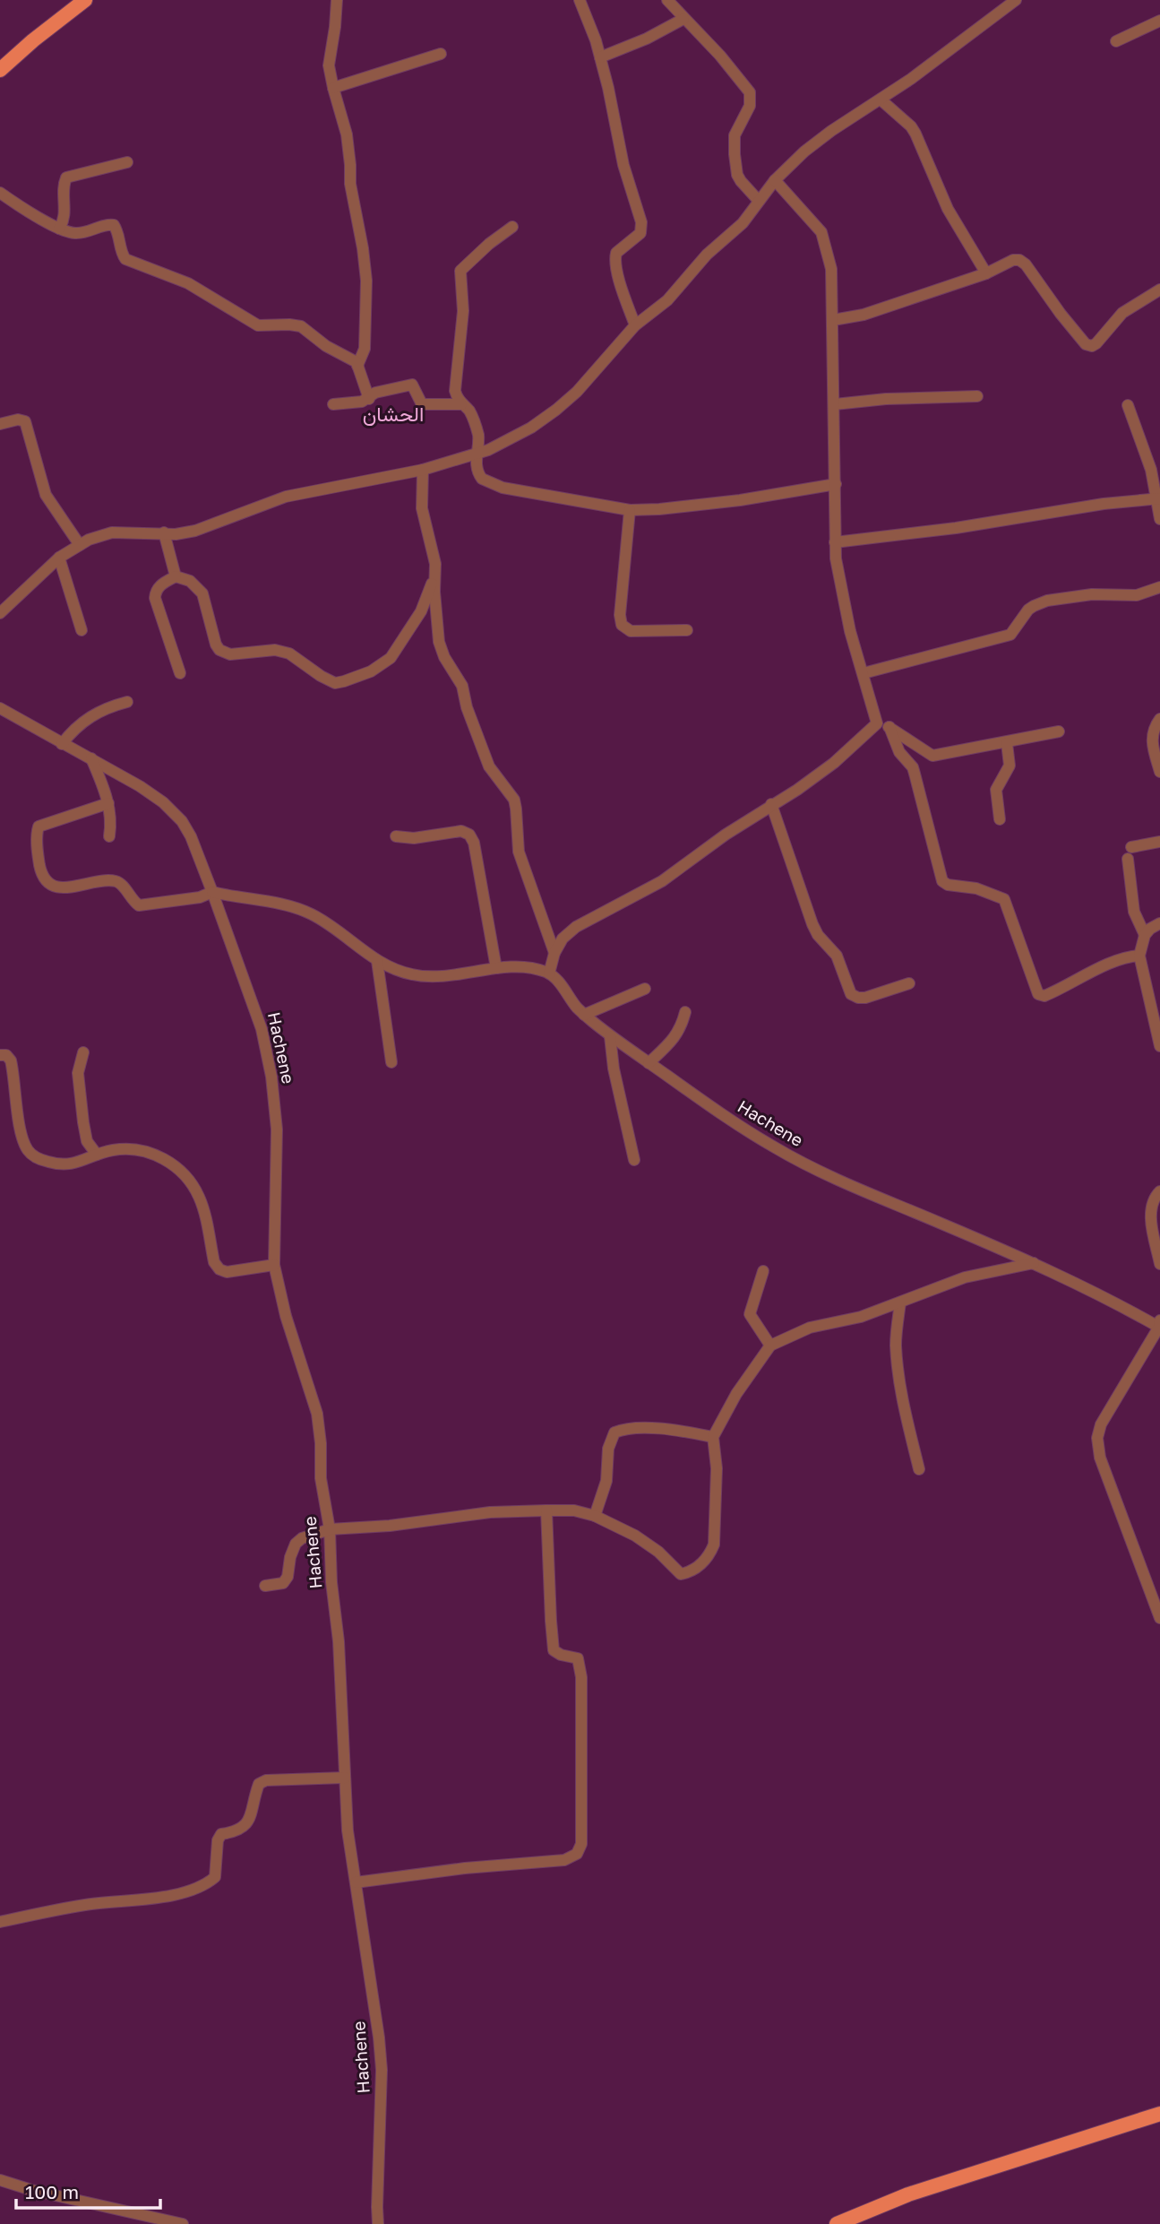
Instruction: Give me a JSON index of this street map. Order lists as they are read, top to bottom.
{
  "streets": {
    "street": ["Hachene"]
  },
  "districts": ["الحشان"],
  "scale_bar": "100 m"
}
